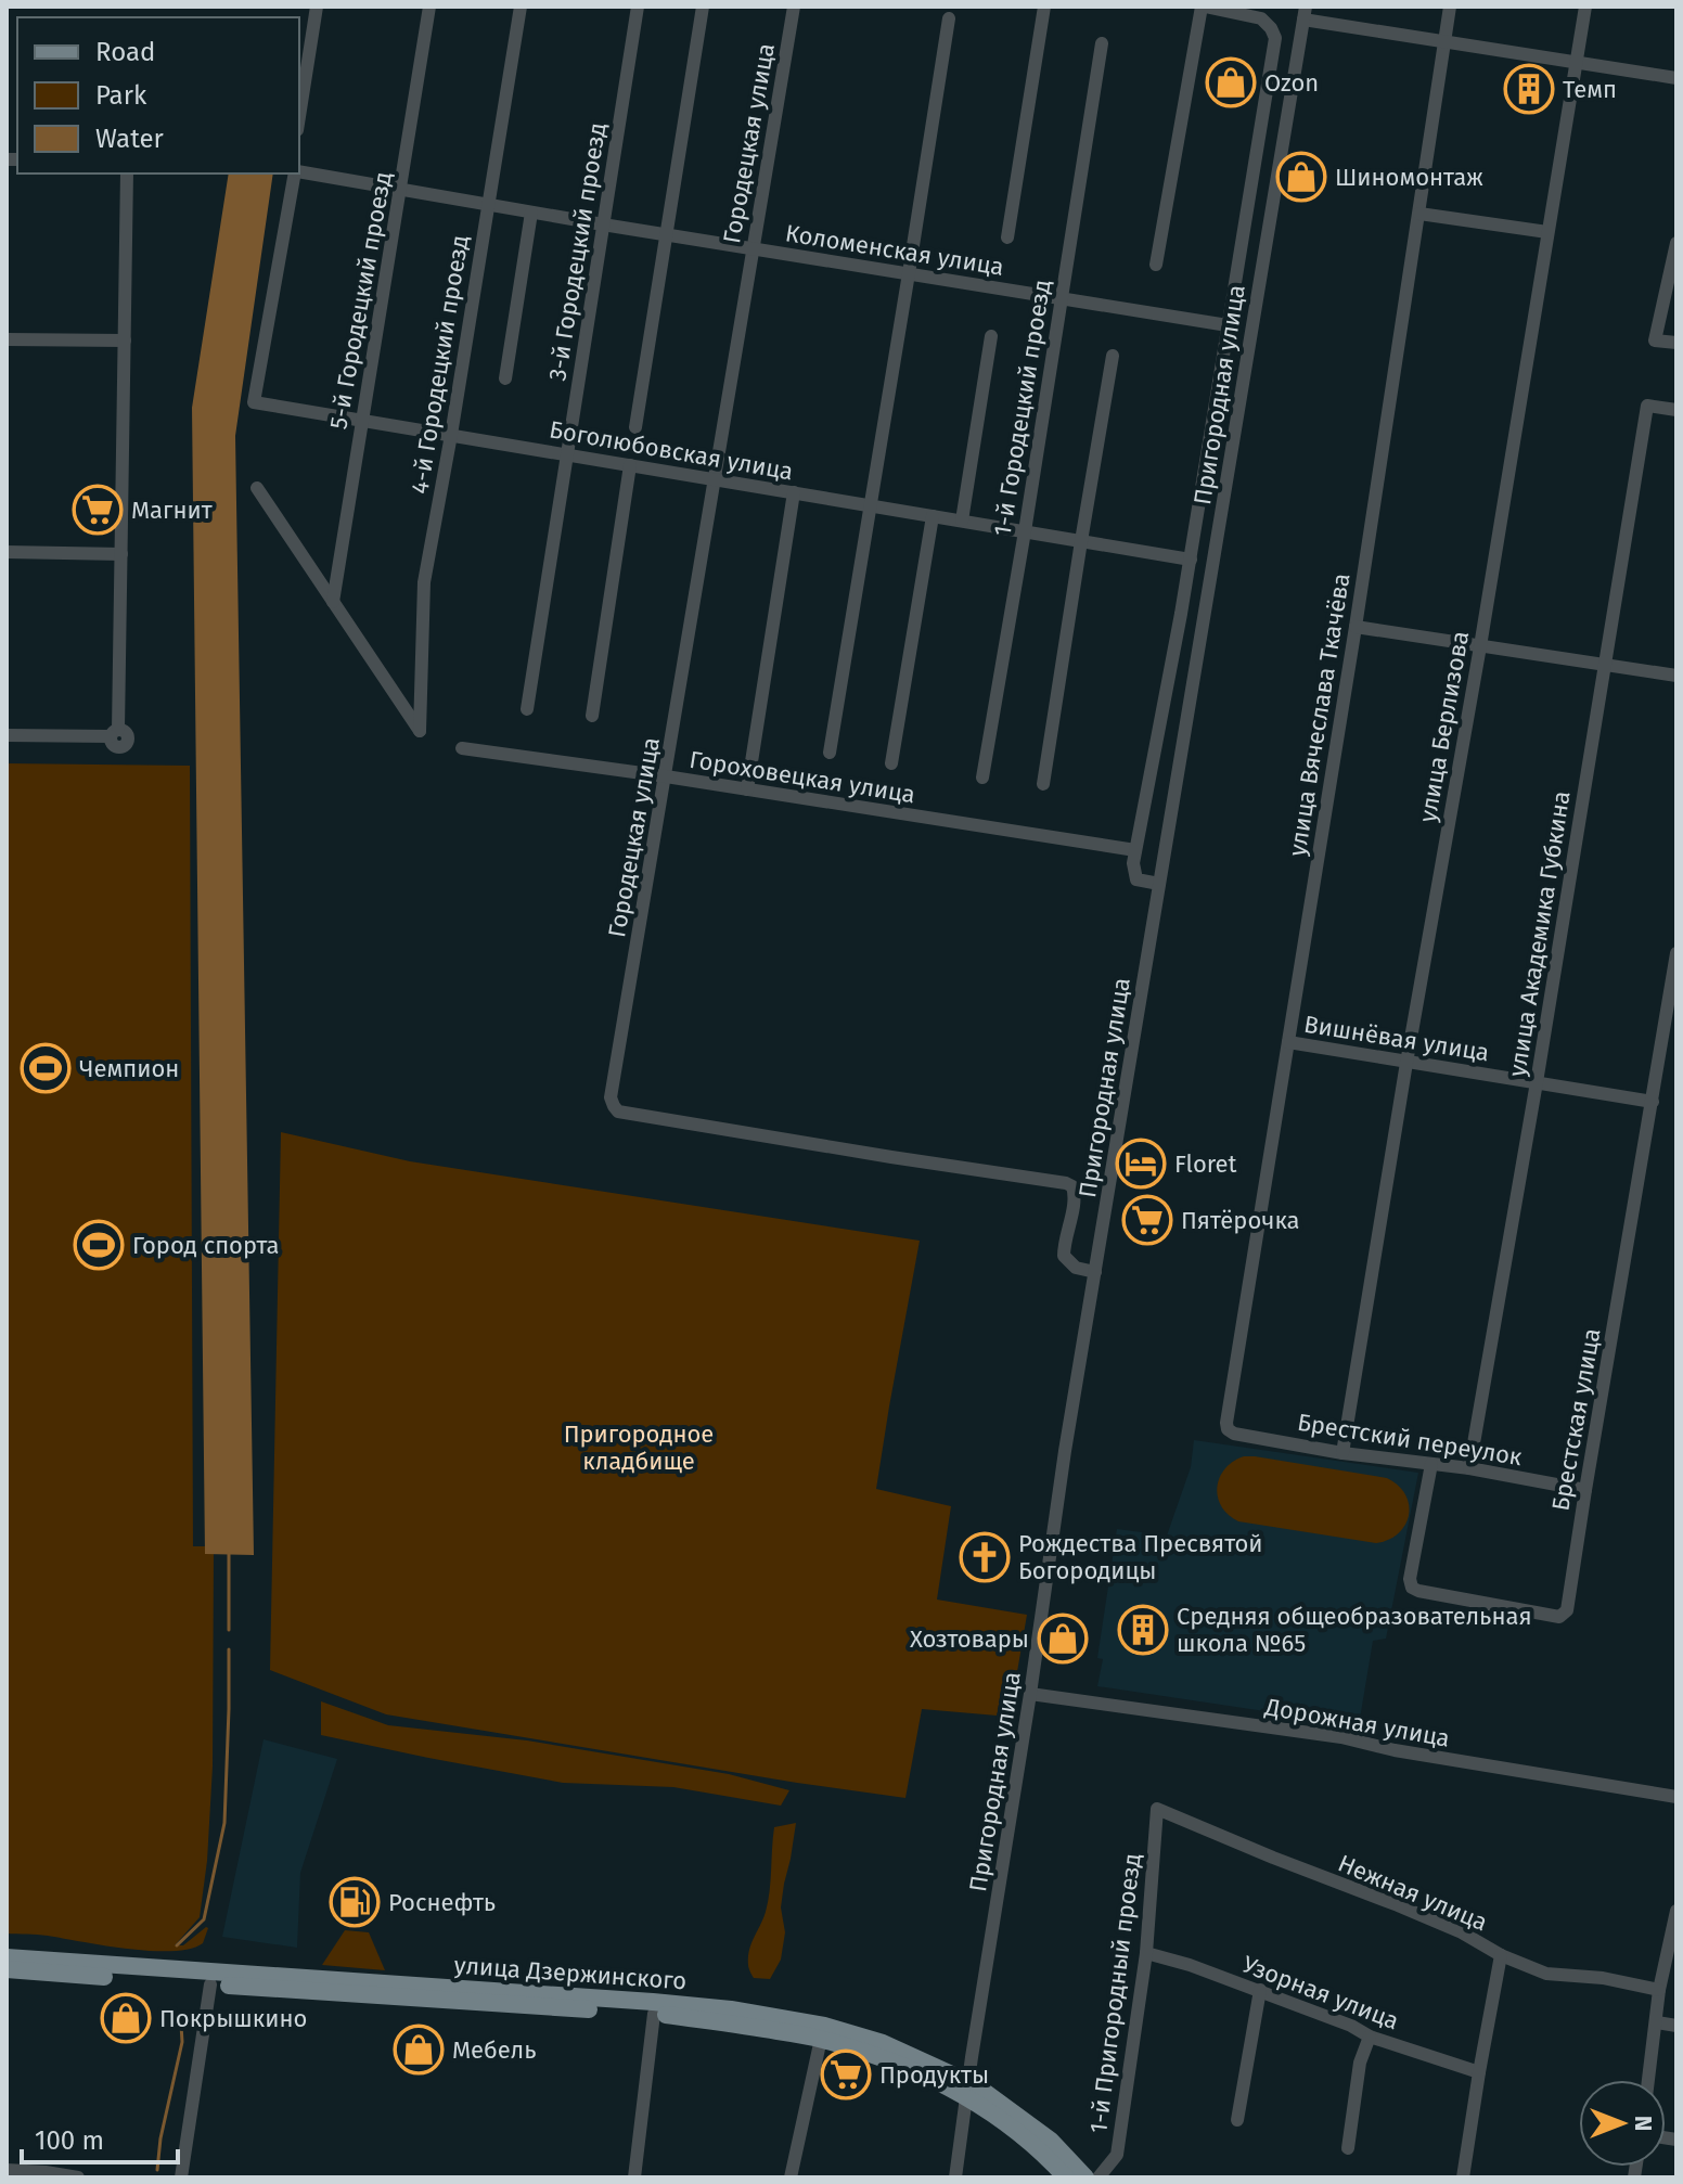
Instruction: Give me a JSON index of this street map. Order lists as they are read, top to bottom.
{
  "streets": {
    "main road": ["улица Дзержинского"],
    "street": [
      "Городецкая улица",
      "Коломенская улица",
      "3-й Городецкий проезд",
      "5-й Городецкий проезд",
      "4-й Городецкий проезд",
      "Пригородная улица",
      "1-й Городецкий проезд",
      "Боголюбовская улица",
      "улица Вячеслава Ткачёва",
      "улица Берлизова",
      "Гороховецкая улица",
      "улица Академика Губкина",
      "Вишнёвая улица",
      "Брестская улица",
      "Брестский переулок",
      "Дорожная улица",
      "Нежная улица",
      "Узорная улица",
      "1-й Пригородный проезд"
    ]
  },
  "crossings": [
    ["Городецкая улица", "Коломенская улица"],
    ["Городецкая улица", "Пригородная улица"],
    ["Городецкая улица", "Боголюбовская улица"],
    ["Городецкая улица", "Гороховецкая улица"],
    ["Коломенская улица", "3-й Городецкий проезд"],
    ["Коломенская улица", "5-й Городецкий проезд"],
    ["Коломенская улица", "4-й Городецкий проезд"],
    ["Коломенская улица", "1-й Городецкий проезд"],
    ["3-й Городецкий проезд", "Боголюбовская улица"],
    ["5-й Городецкий проезд", "4-й Городецкий проезд"],
    ["5-й Городецкий проезд", "Боголюбовская улица"],
    ["4-й Городецкий проезд", "Боголюбовская улица"],
    ["Пригородная улица", "Дорожная улица"],
    ["Пригородная улица", "улица Дзержинского"],
    ["1-й Городецкий проезд", "Боголюбовская улица"],
    ["улица Вячеслава Ткачёва", "Вишнёвая улица"],
    ["улица Вячеслава Ткачёва", "Брестский переулок"],
    ["улица Берлизова", "Вишнёвая улица"],
    ["улица Берлизова", "Брестский переулок"],
    ["улица Академика Губкина", "Вишнёвая улица"],
    ["улица Академика Губкина", "Брестский переулок"],
    ["Вишнёвая улица", "Брестская улица"],
    ["Брестская улица", "Брестский переулок"],
    ["Нежная улица", "1-й Пригородный проезд"],
    ["Узорная улица", "1-й Пригородный проезд"]
  ],
  "parks": ["Пригородное кладбище"],
  "places": {
    "shop": [
      "Ozon",
      "Шиномонтаж",
      "Хозтовары",
      "Покрышкино",
      "Мебель"
    ],
    "building": ["Темп", "Средняя общеобразовательная школа №65"],
    "supermarket": ["Магнит", "Пятёрочка", "Продукты"],
    "sports": ["Чемпион", "Город спорта"],
    "hotel": ["Floret"],
    "church": ["Рождества Пресвятой Богородицы"],
    "fuel station": ["Роснефть"]
  },
  "legend": ["Road", "Park", "Water"],
  "scale_bar": "100 m",
  "north": "right"
}
